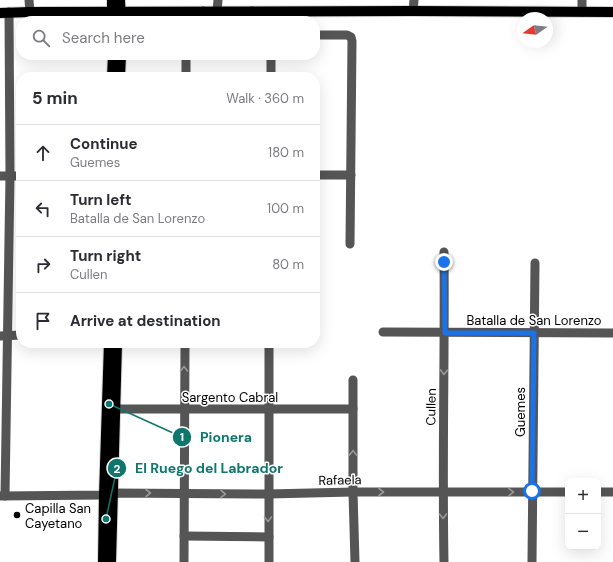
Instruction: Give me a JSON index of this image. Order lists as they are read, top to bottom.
{
  "streets": {
    "street": [
      "Batalla de San Lorenzo",
      "Sargento Cabral",
      "Cullen",
      "Guemes",
      "Rafaela"
    ]
  },
  "crossings": [
    ["Batalla de San Lorenzo", "Cullen"],
    ["Batalla de San Lorenzo", "Guemes"],
    ["Cullen", "Rafaela"],
    ["Guemes", "Rafaela"]
  ],
  "one_way": ["Cullen", "Rafaela"],
  "places": ["Pionera", "Capilla San Cayetano", "El Ruego del Labrador"],
  "north": "left",
  "page": {
    "search": "Search here",
    "heading": ["5 min", "Walk · 360 m"],
    "list": [
      ["Continue", "Guemes", "180 m"],
      ["Turn left", "Batalla de San Lorenzo", "100 m"],
      ["Turn right", "Cullen", "80 m"],
      "Arrive at destination"
    ],
    "map_buttons": ["+", "−"]
  }
}
